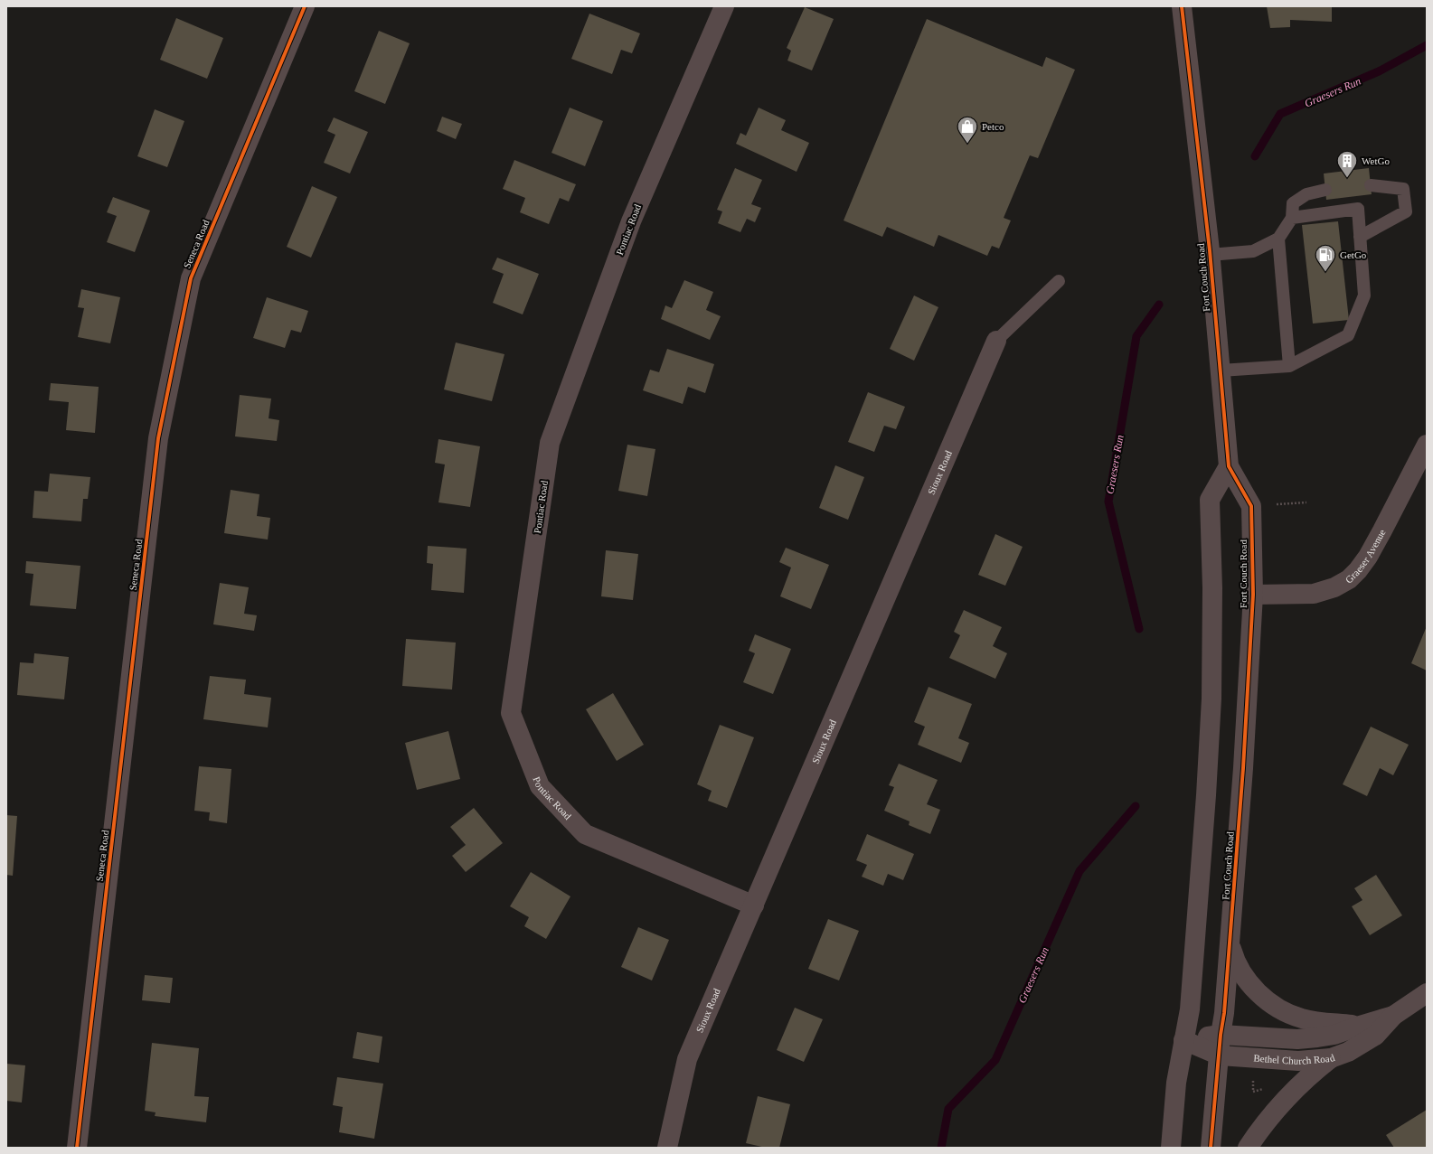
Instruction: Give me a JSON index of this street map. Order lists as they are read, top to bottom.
{
  "streets": {
    "street": [
      "Pontiac Road",
      "Seneca Road",
      "Fort Couch Road",
      "Sioux Road",
      "Graeser Avenue",
      "Bethel Church Road"
    ]
  },
  "crossings": [
    ["Pontiac Road", "Sioux Road"],
    ["Fort Couch Road", "Graeser Avenue"],
    ["Fort Couch Road", "Bethel Church Road"]
  ],
  "water": ["Graesers Run"],
  "places": {
    "shop": ["Petco"],
    "building": ["WetGo"],
    "fuel station": ["GetGo"]
  }
}
